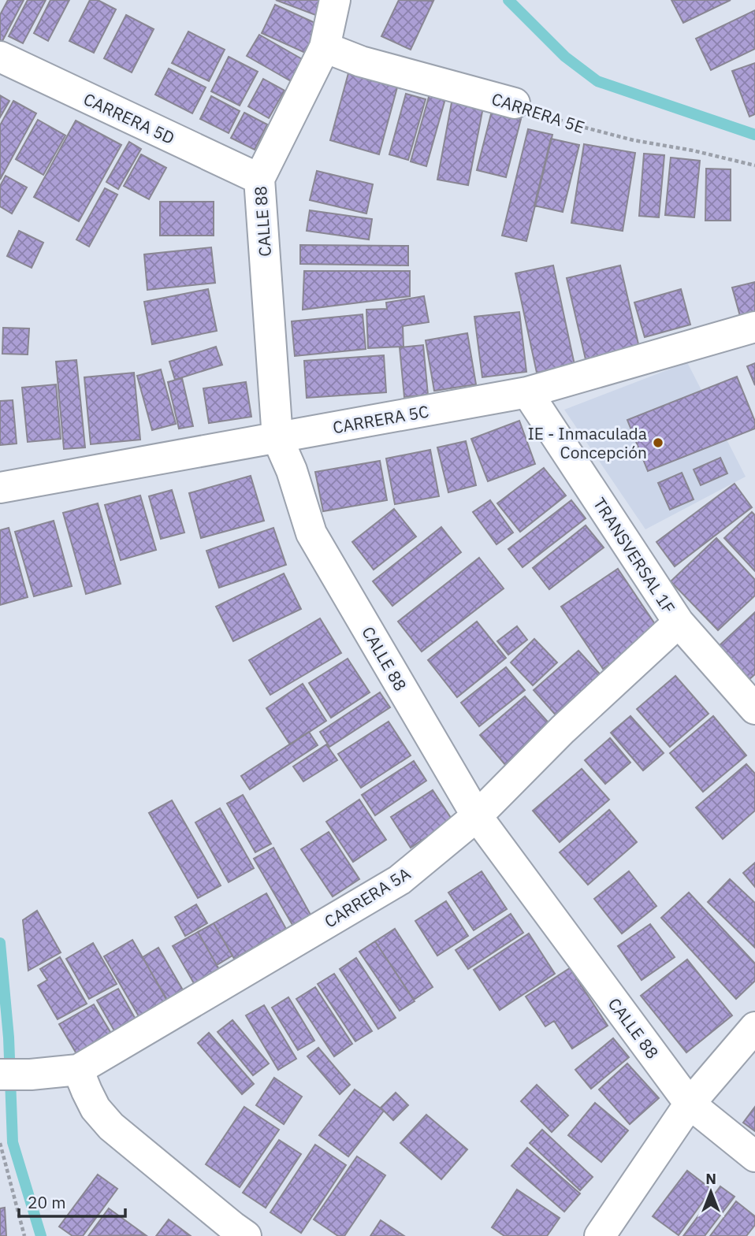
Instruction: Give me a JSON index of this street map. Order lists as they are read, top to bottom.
{
  "streets": {
    "street": [
      "CARRERA 5E",
      "CARRERA 5D",
      "CALLE 88",
      "CARRERA 5C",
      "TRANSVERSAL 1F",
      "CARRERA 5A"
    ]
  },
  "crossings": [
    ["CARRERA 5E", "CALLE 88"],
    ["CARRERA 5D", "CALLE 88"],
    ["CALLE 88", "CARRERA 5C"],
    ["CALLE 88", "CARRERA 5A"],
    ["CARRERA 5C", "TRANSVERSAL 1F"],
    ["TRANSVERSAL 1F", "CARRERA 5A"]
  ],
  "places": ["IE - Inmaculada Concepción"],
  "scale_bar": "20 m",
  "north": "top"
}
